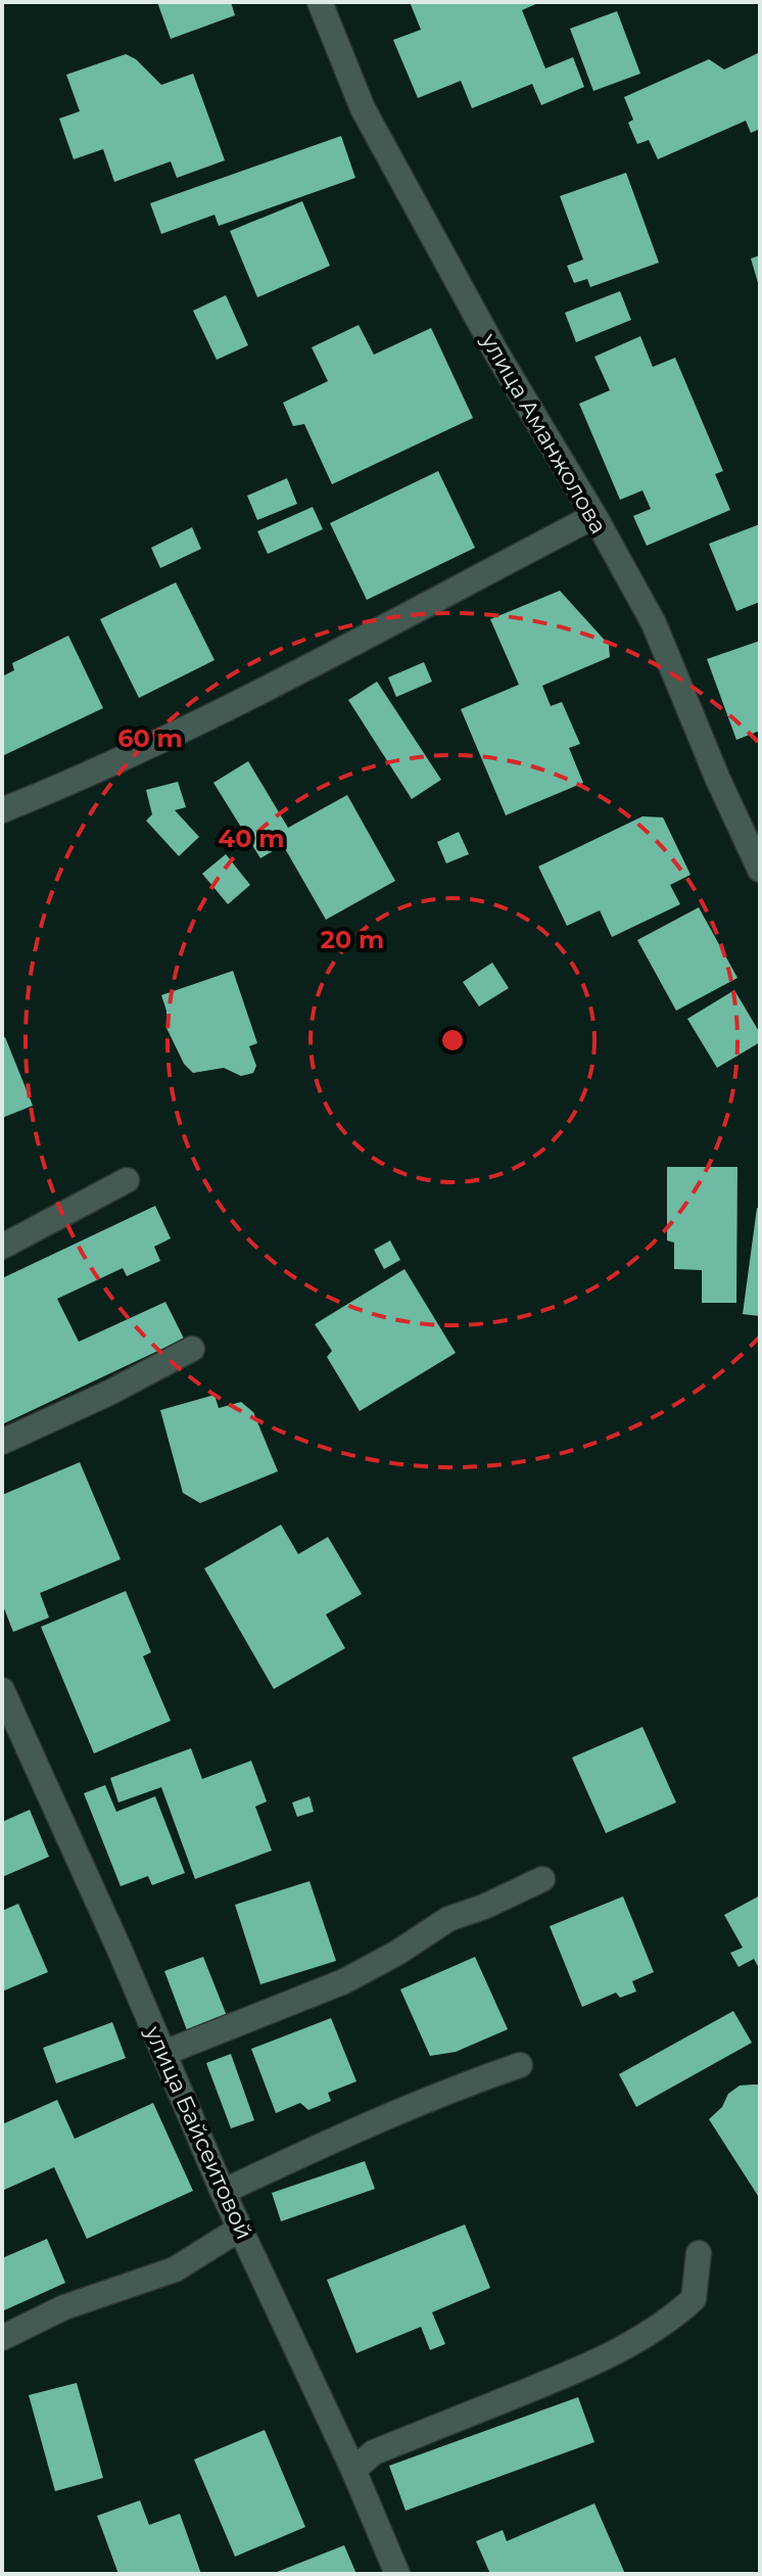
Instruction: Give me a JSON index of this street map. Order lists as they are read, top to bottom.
{
  "streets": {
    "street": ["улица Аманжолова", "улица Байсеитовой"]
  },
  "rings": ["60 m", "40 m", "20 m"]
}
